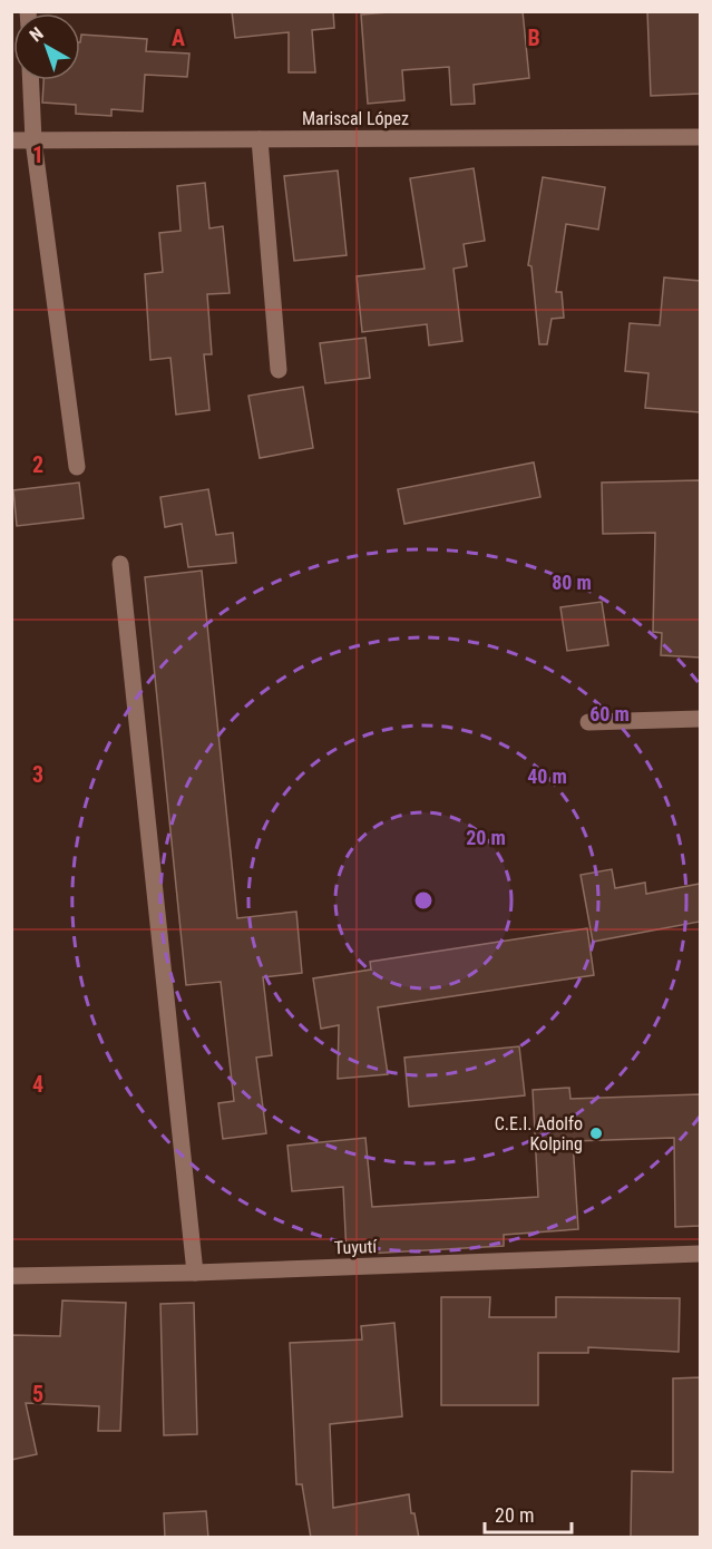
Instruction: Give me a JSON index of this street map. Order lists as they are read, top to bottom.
{
  "streets": {
    "street": ["Mariscal López", "Tuyutí"]
  },
  "places": ["C.E.I. Adolfo Kolping"],
  "scale_bar": "20 m",
  "north": "top left",
  "grid": {
    "columns": ["A", "B"],
    "rows": [
      "1",
      "2",
      "3",
      "4",
      "5"
    ]
  },
  "rings": [
    "80 m",
    "60 m",
    "40 m",
    "20 m"
  ]
}
